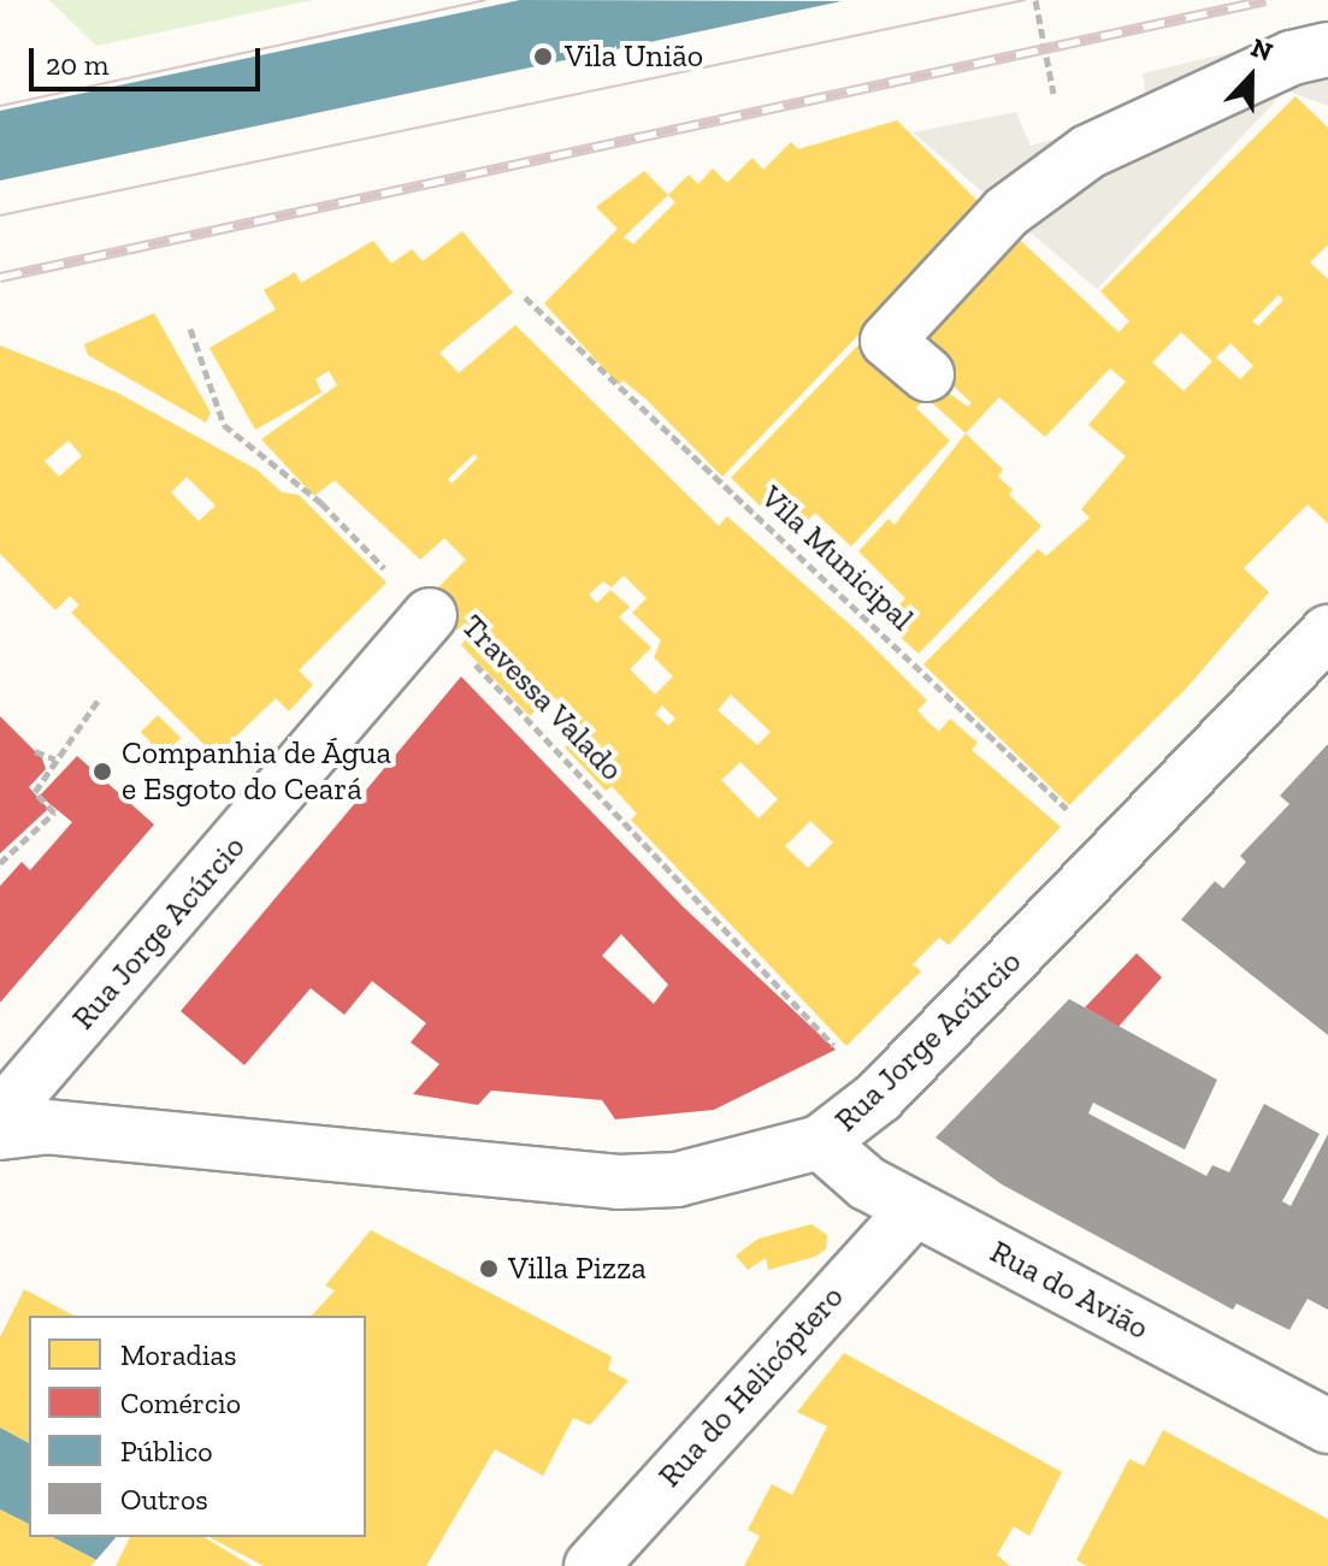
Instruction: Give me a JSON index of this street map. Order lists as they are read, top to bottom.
{
  "streets": {
    "street": ["Rua Jorge Acúrcio", "Rua do Avião", "Rua do Helicóptero"],
    "path": ["Vila Municipal", "Travessa Valado"]
  },
  "crossings": [
    ["Vila Municipal", "Rua Jorge Acúrcio"],
    ["Travessa Valado", "Rua Jorge Acúrcio"],
    ["Rua Jorge Acúrcio", "Rua do Avião"],
    ["Rua do Avião", "Rua do Helicóptero"]
  ],
  "places": ["Vila União", "Companhia de Água e Esgoto do Ceará", "Villa Pizza"],
  "legend": [
    "Moradias",
    "Comércio",
    "Público",
    "Outros"
  ],
  "scale_bar": "20 m",
  "north": "top"
}
